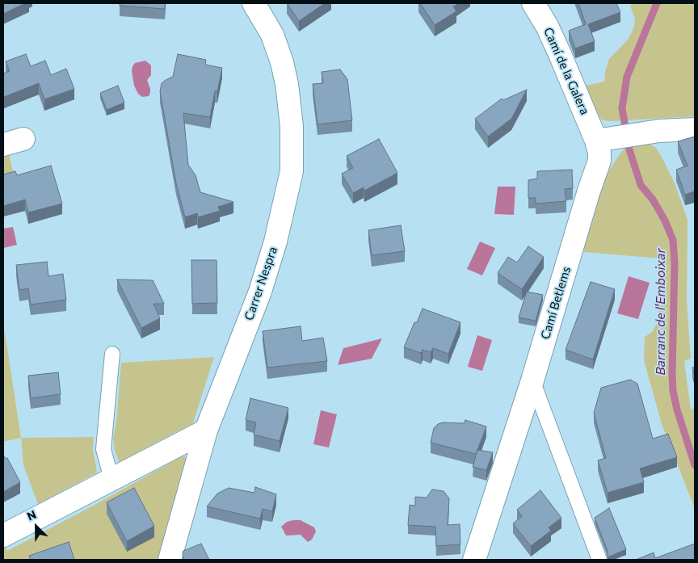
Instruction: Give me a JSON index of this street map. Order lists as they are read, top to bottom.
{
  "streets": {
    "street": ["Camí de la Galera", "Carrer Nespra", "Camí Betlems"]
  },
  "crossings": [
    ["Camí de la Galera", "Camí Betlems"]
  ],
  "water": ["Barranc de l'Emboixar"],
  "north": "top left"
}
